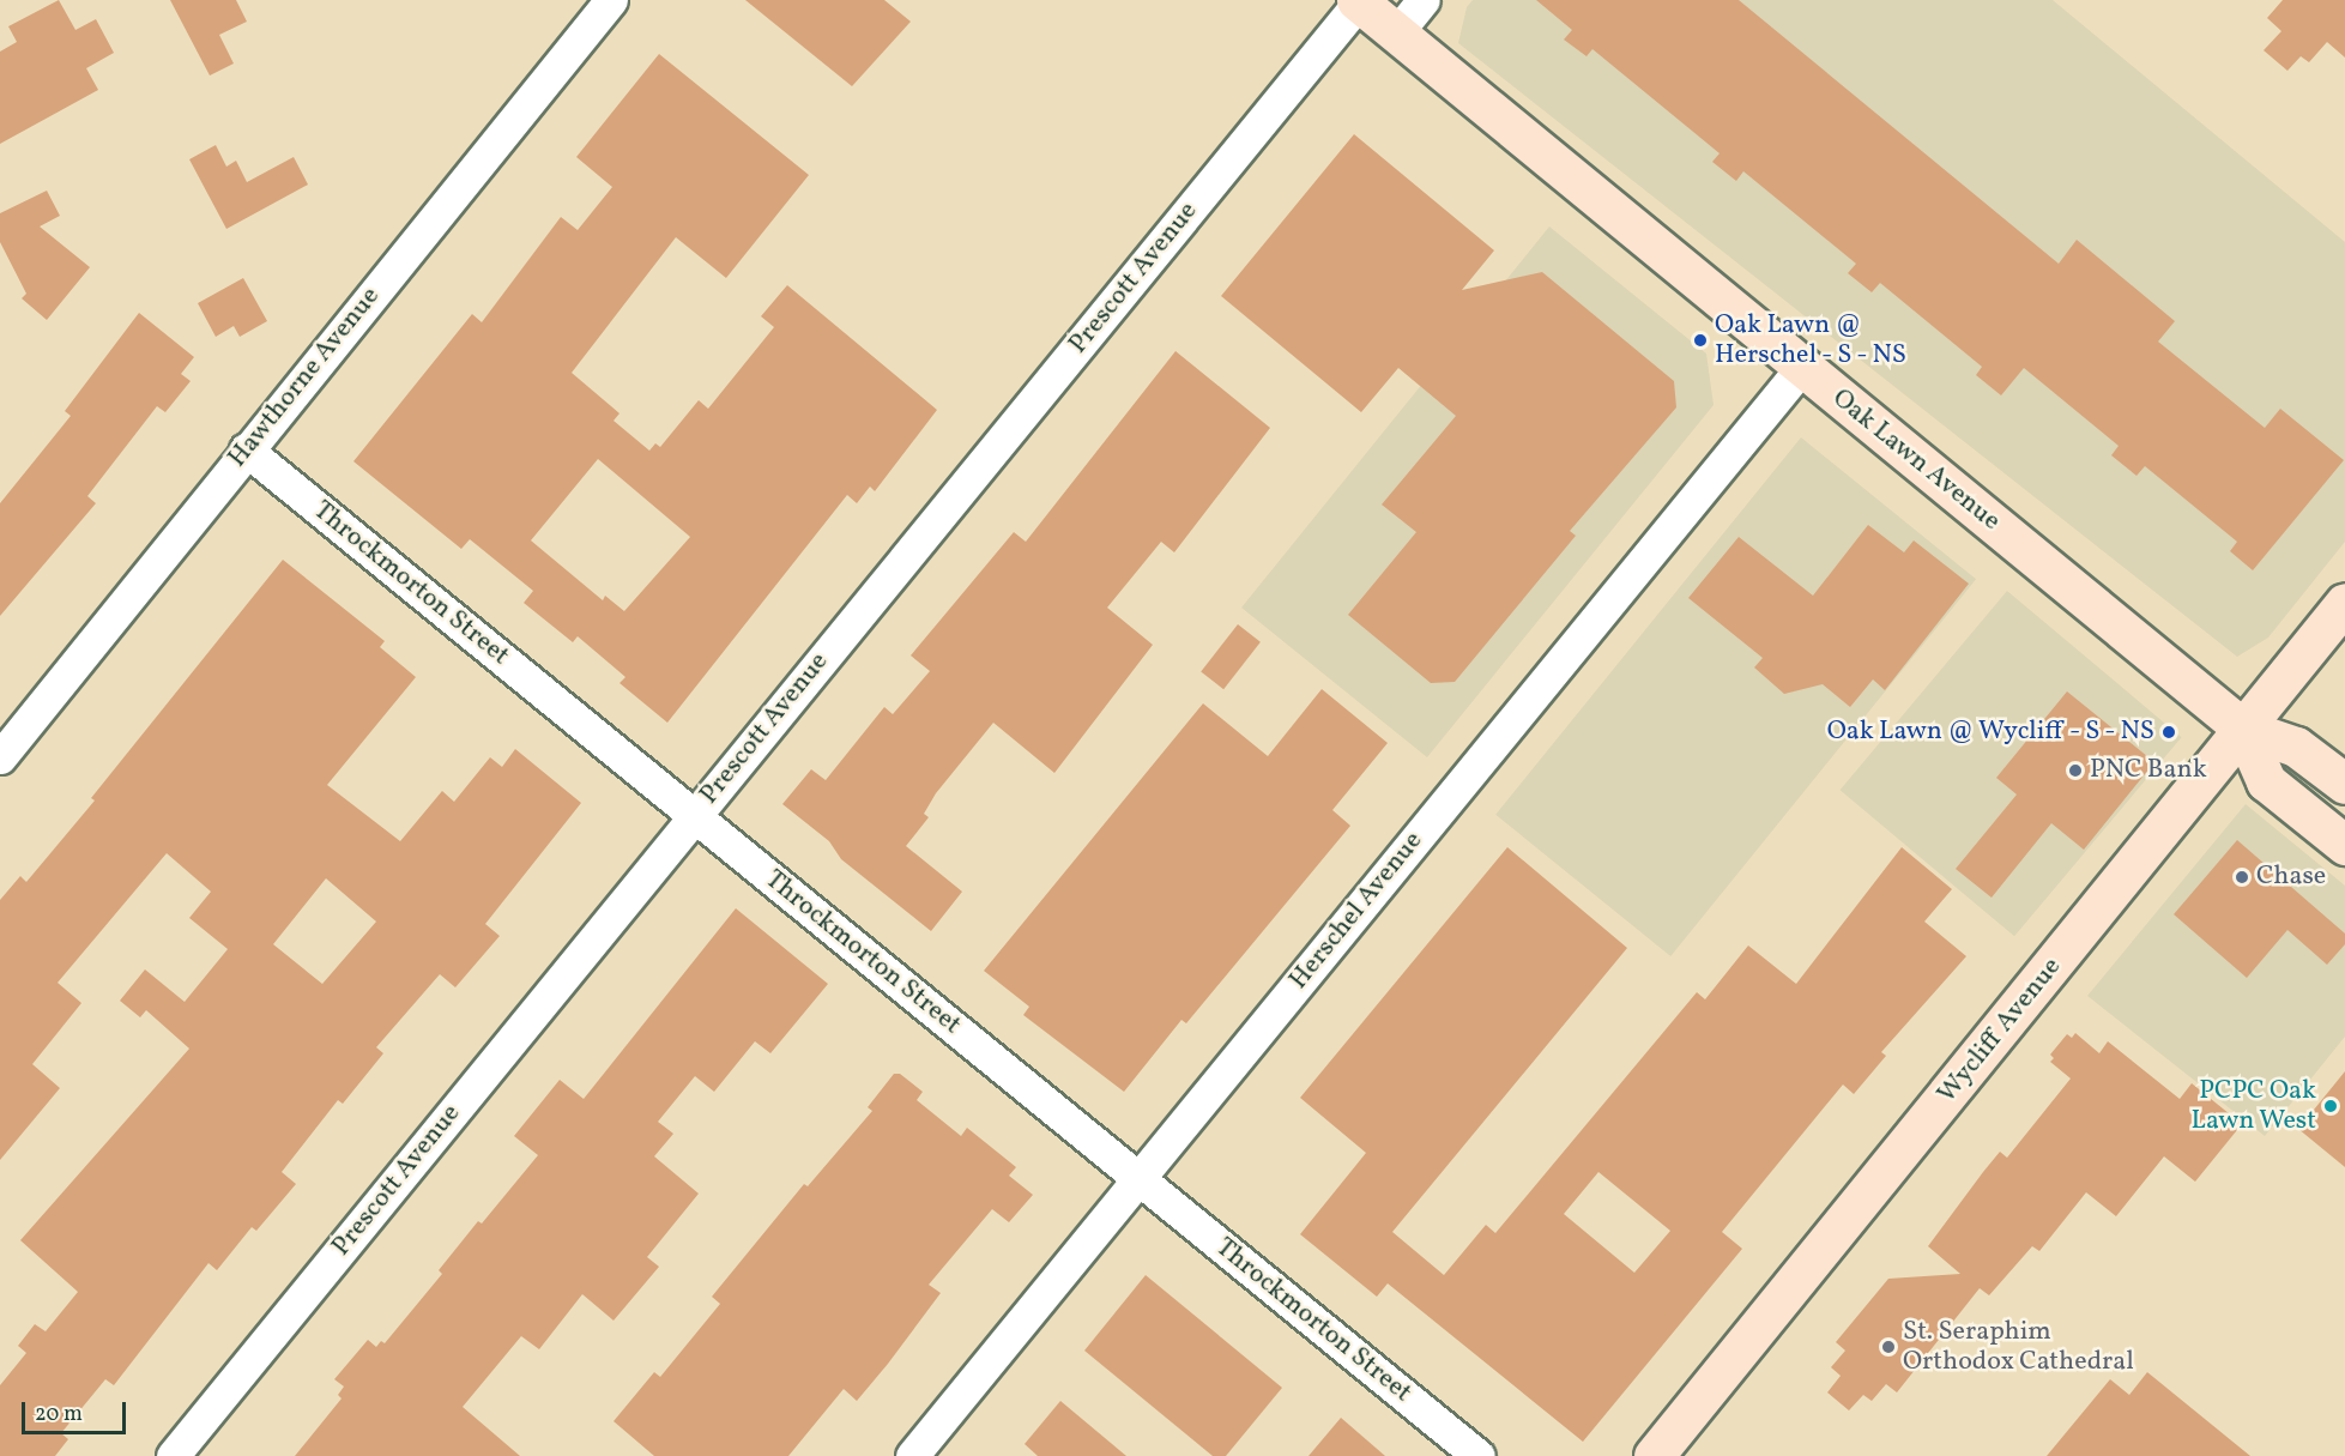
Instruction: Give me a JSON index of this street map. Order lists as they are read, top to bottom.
{
  "streets": {
    "main road": ["Oak Lawn Avenue", "Wycliff Avenue"],
    "street": [
      "Prescott Avenue",
      "Hawthorne Avenue",
      "Throckmorton Street",
      "Herschel Avenue"
    ]
  },
  "crossings": [
    ["Prescott Avenue", "Oak Lawn Avenue"],
    ["Prescott Avenue", "Throckmorton Street"],
    ["Hawthorne Avenue", "Throckmorton Street"],
    ["Oak Lawn Avenue", "Herschel Avenue"],
    ["Oak Lawn Avenue", "Wycliff Avenue"],
    ["Throckmorton Street", "Herschel Avenue"]
  ],
  "places": [
    "Oak Lawn @ Herschel - S - NS",
    "Oak Lawn @ Wycliff - S - NS",
    "PNC Bank",
    "Chase",
    "PCPC Oak Lawn West",
    "St. Seraphim Orthodox Cathedral"
  ],
  "scale_bar": "20 m"
}
